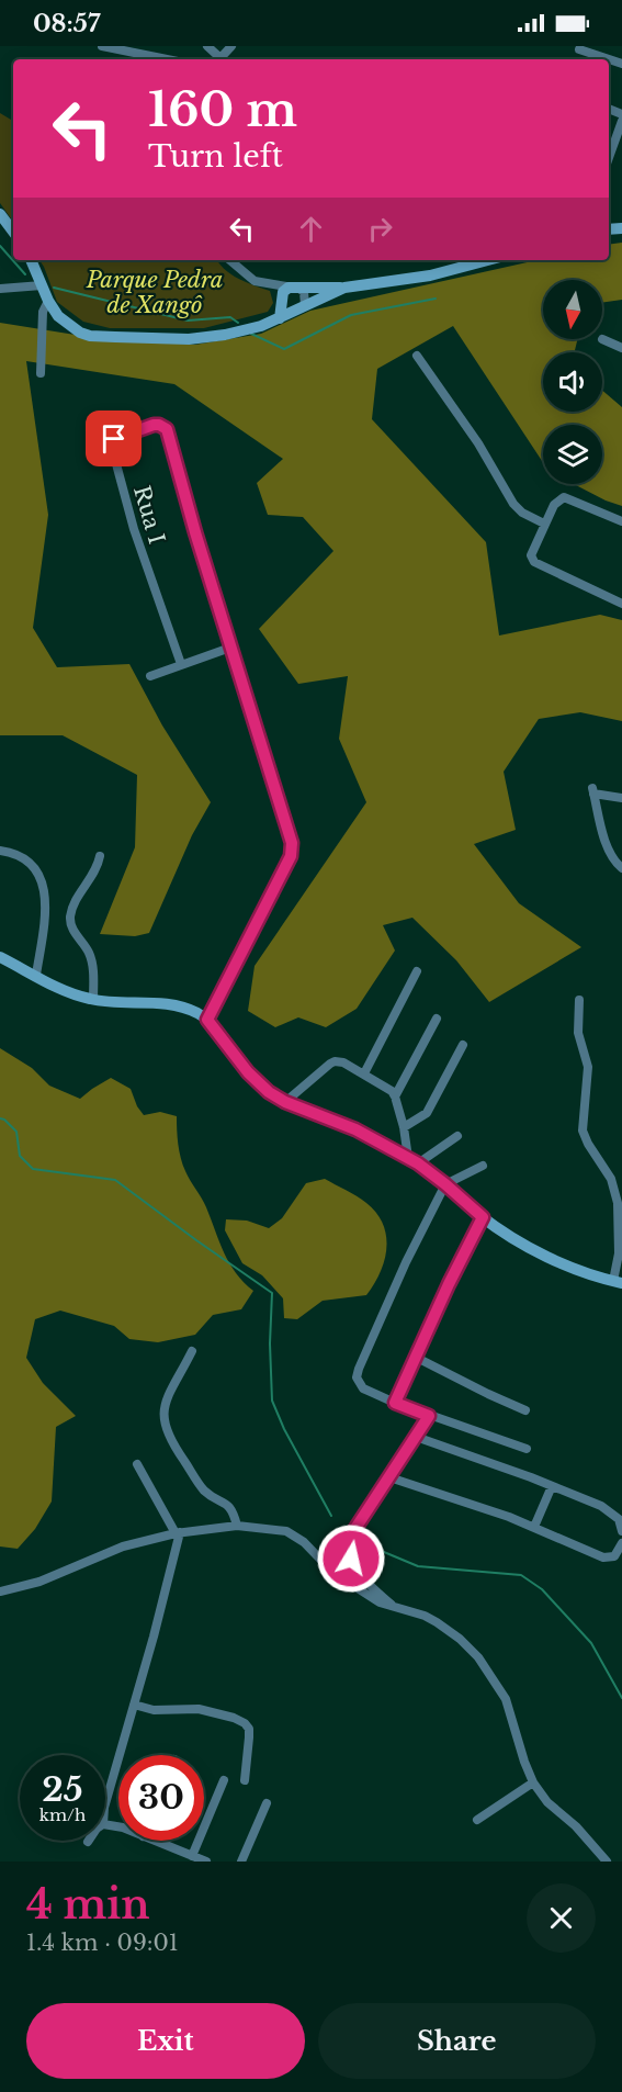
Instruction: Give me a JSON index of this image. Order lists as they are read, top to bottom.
{
  "streets": {
    "street": ["Rua I"]
  },
  "parks": ["Parque Pedra de Xangô"],
  "north": "bottom",
  "page": {
    "status": "08:57",
    "turn": ["160 m", "Turn left"],
    "speed": "25 km/h",
    "limit": "30",
    "heading": ["4 min", "1.4 km · 09:01"],
    "buttons": ["Exit", "Share"]
  }
}
